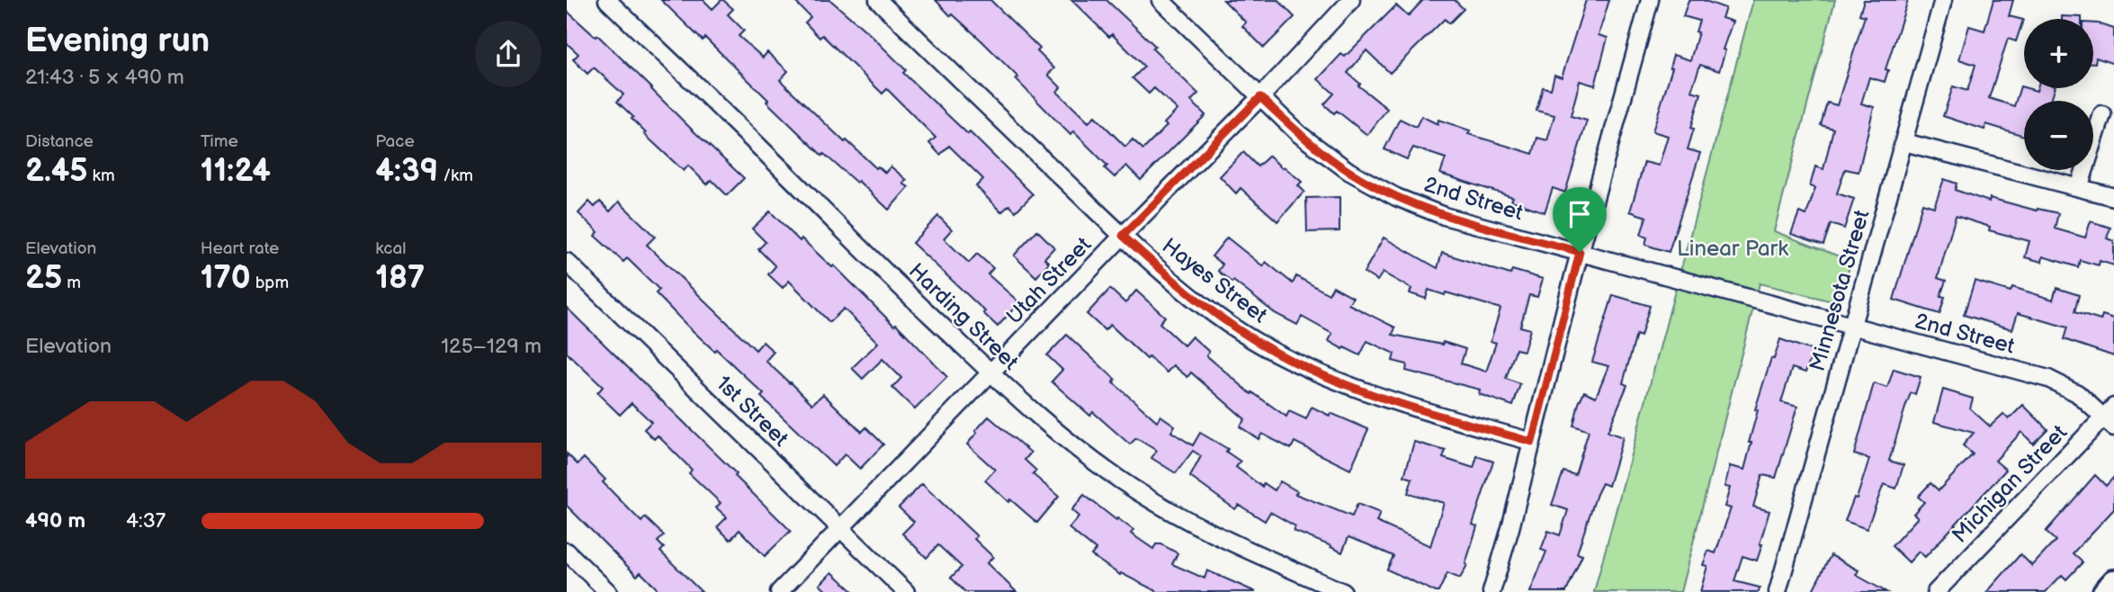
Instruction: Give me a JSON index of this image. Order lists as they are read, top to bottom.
{
  "streets": {
    "street": [
      "2nd Street",
      "Utah Street",
      "Hayes Street",
      "Minnesota Street",
      "Harding Street",
      "1st Street",
      "Michigan Street"
    ]
  },
  "crossings": [
    ["2nd Street", "Utah Street"],
    ["2nd Street", "Minnesota Street"],
    ["2nd Street", "Michigan Street"],
    ["Utah Street", "Hayes Street"],
    ["Utah Street", "Harding Street"],
    ["Utah Street", "1st Street"]
  ],
  "parks": ["Linear Park"],
  "page": {
    "heading": ["Evening run", "21:43 · 5 × 490 m"],
    "map_buttons": ["+", "−"],
    "stats": [
      ["Distance", "2.45 km"],
      ["Time", "11:24"],
      ["Pace", "4:39 /km"],
      ["Elevation", "25 m"],
      ["Heart rate", "170 bpm"],
      ["kcal", "187"]
    ],
    "chart": ["Elevation", "125–129 m"],
    "list": [
      {
        "name": "490 m",
        "note": "4:37"
      }
    ]
  }
}
